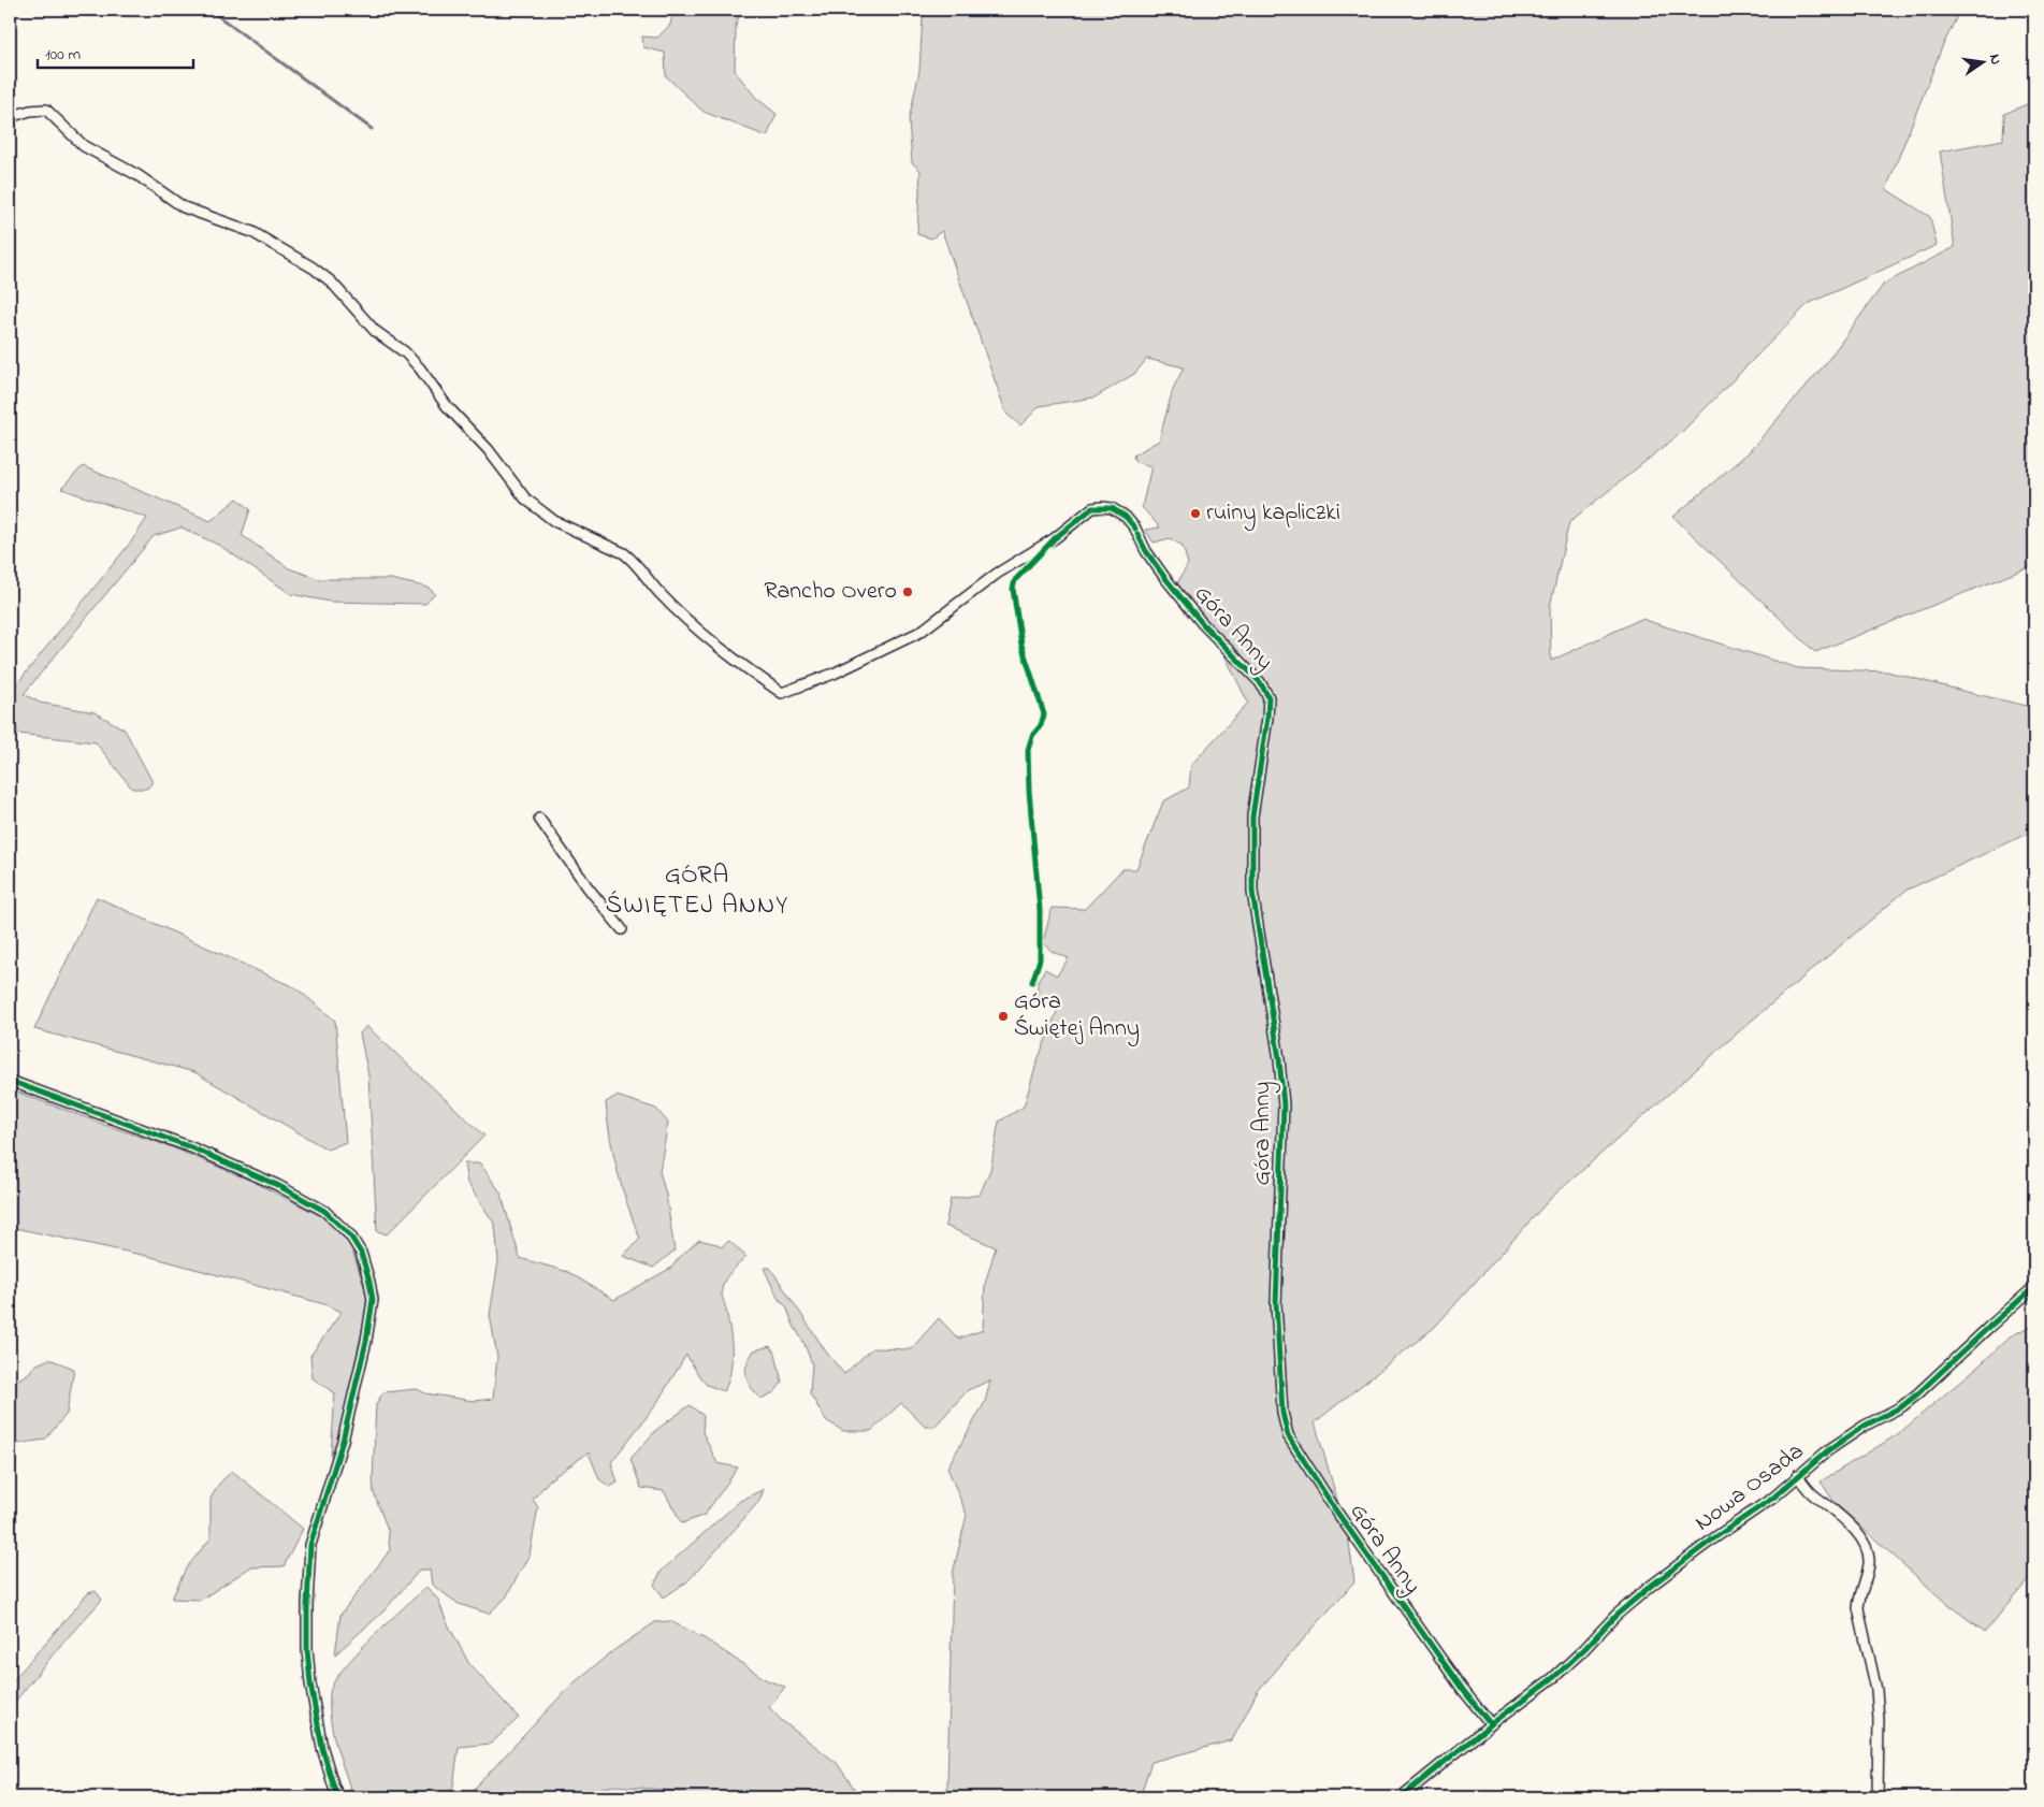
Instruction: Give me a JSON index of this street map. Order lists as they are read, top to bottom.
{
  "streets": {
    "street": ["Góra Anny", "Nowa Osada"]
  },
  "crossings": [
    ["Góra Anny", "Nowa Osada"]
  ],
  "districts": ["GÓRA ŚWIĘTEJ ANNY"],
  "places": ["ruiny kapliczki", "Rancho Overo", "Góra Świętej Anny"],
  "scale_bar": "100 m",
  "north": "right"
}
